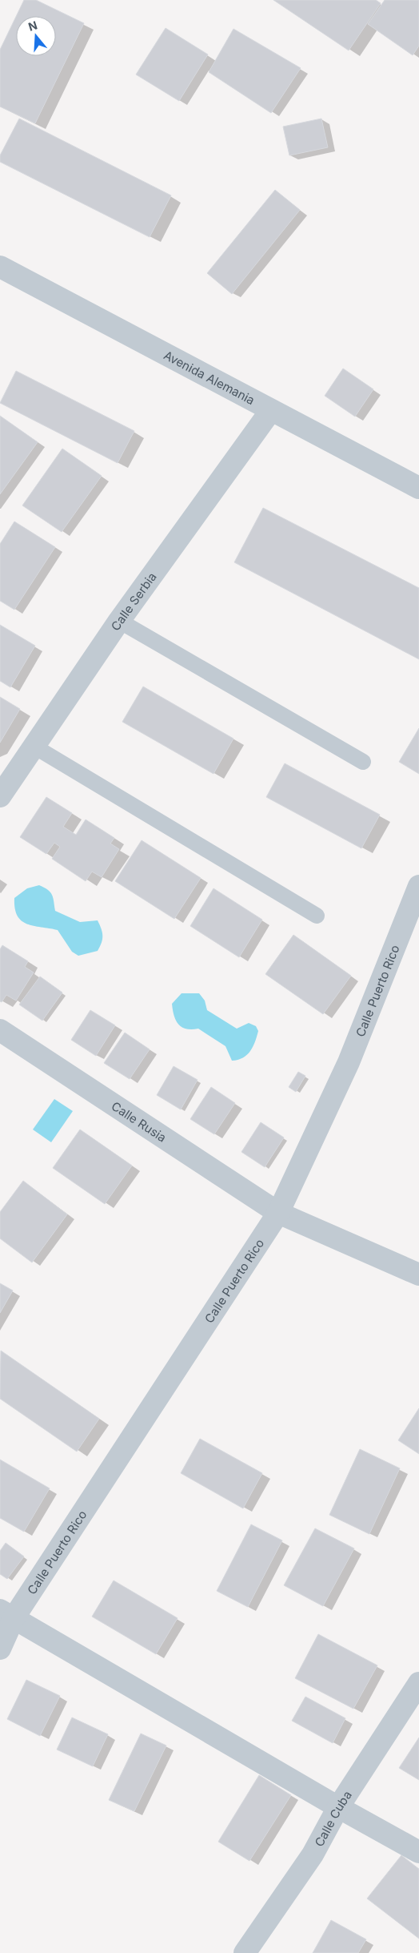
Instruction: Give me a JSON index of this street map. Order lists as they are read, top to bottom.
{
  "streets": {
    "street": [
      "Avenida Alemania",
      "Calle Serbia",
      "Calle Puerto Rico",
      "Calle Rusia",
      "Calle Cuba"
    ]
  },
  "crossings": [
    ["Avenida Alemania", "Calle Serbia"],
    ["Calle Puerto Rico", "Calle Rusia"]
  ],
  "north": "top"
}
